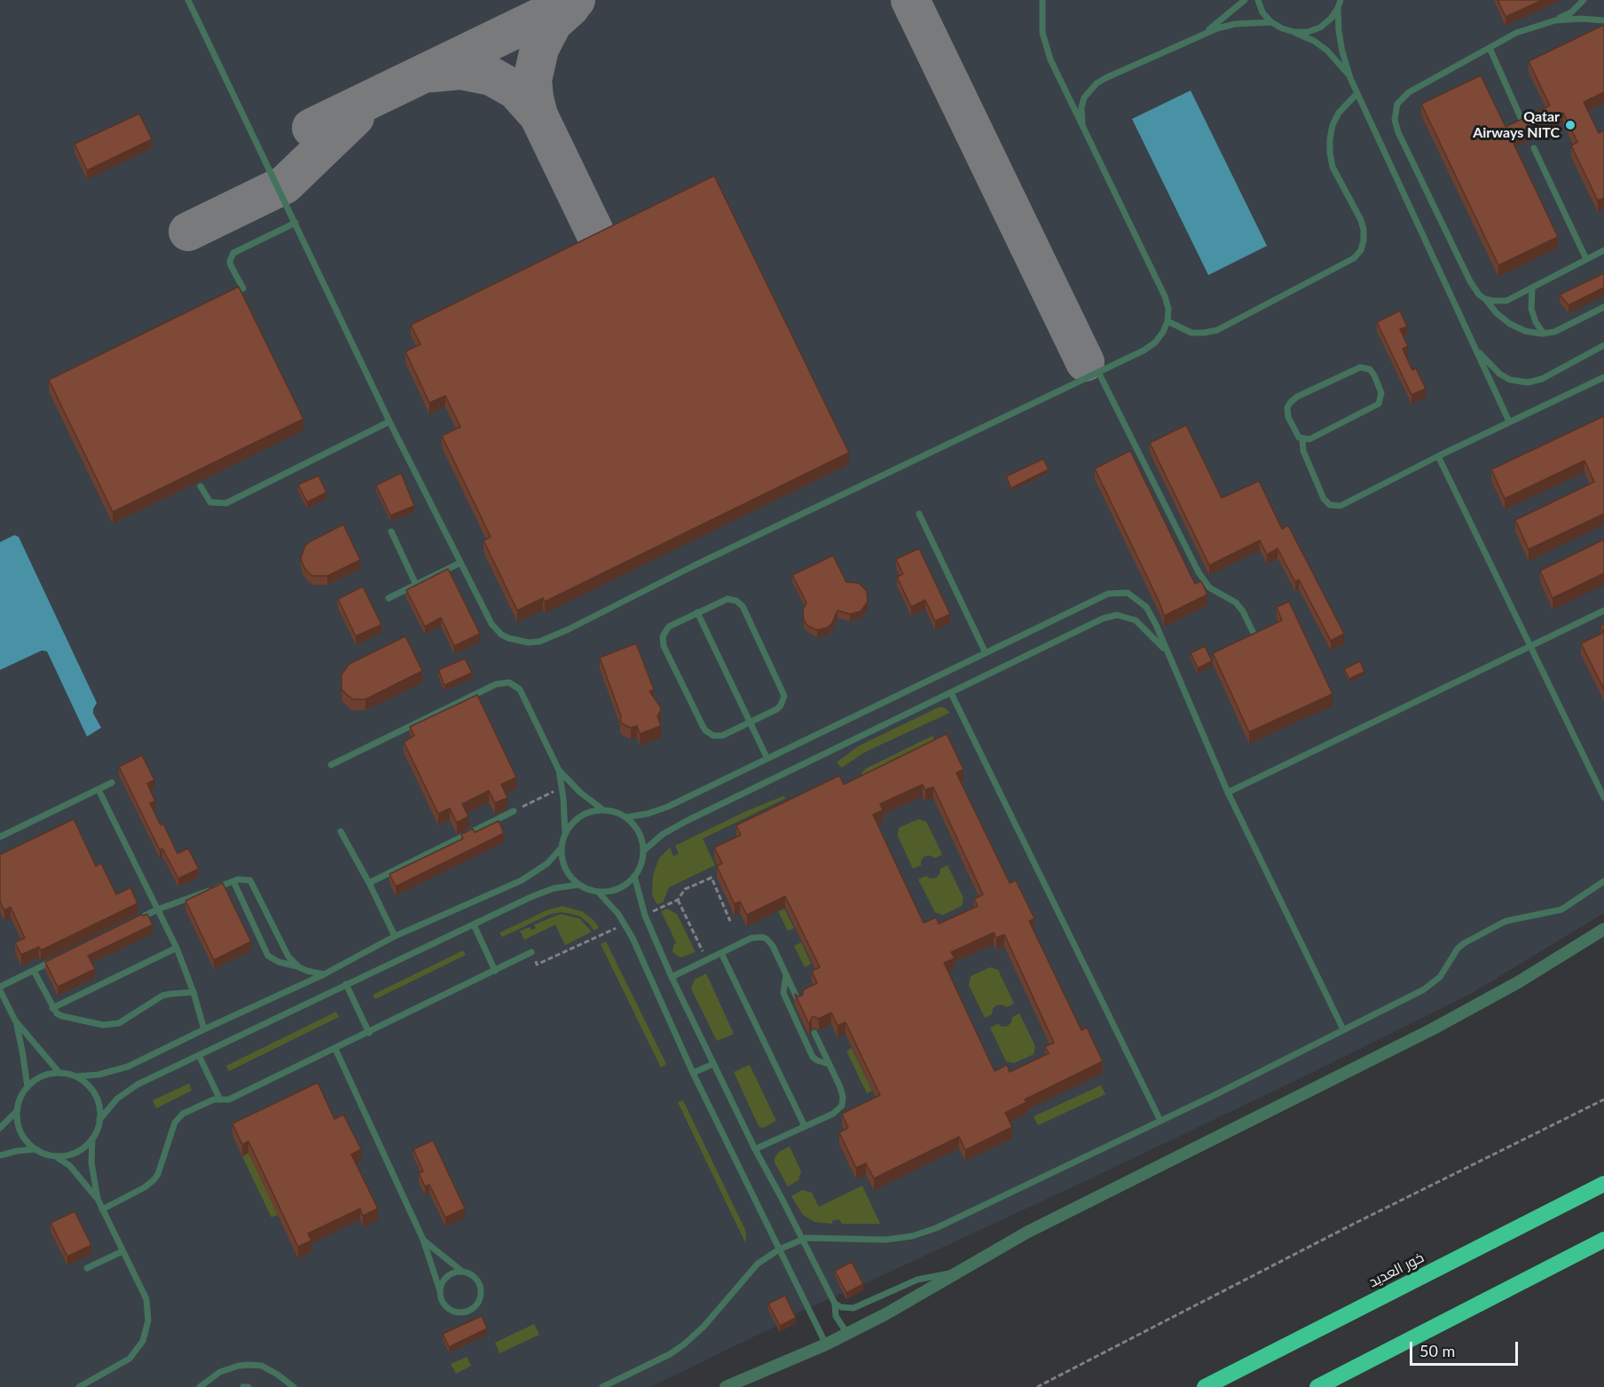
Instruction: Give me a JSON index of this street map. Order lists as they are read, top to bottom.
{
  "streets": {
    "highway": ["خور العديد"]
  },
  "places": ["Qatar Airways NITC"],
  "scale_bar": "50 m"
}
